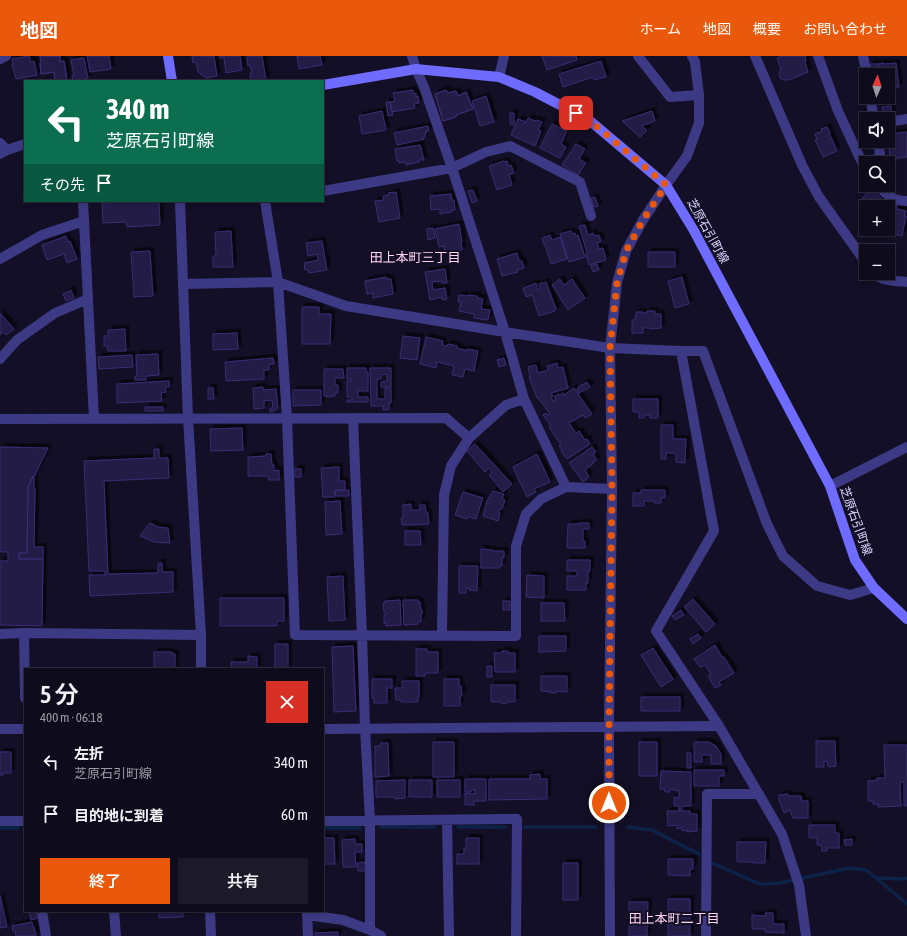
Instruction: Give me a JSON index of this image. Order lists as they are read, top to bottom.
{
  "streets": {
    "main road": ["芝原石引町線"]
  },
  "districts": ["田上本町三丁目", "田上本町二丁目"],
  "north": "top",
  "page": {
    "header": "地図",
    "nav": [
      "ホーム",
      "地図",
      "概要",
      "お問い合わせ"
    ],
    "map_buttons": ["+", "−"],
    "turn": ["340 m", "芝原石引町線"],
    "then": "その先",
    "heading": ["5 分", "400 m · 06:18"],
    "list": [
      {
        "name": "左折",
        "note": "芝原石引町線",
        "value": "340 m"
      },
      {
        "name": "目的地に到着",
        "value": "60 m"
      }
    ],
    "buttons": ["終了", "共有"]
  }
}
